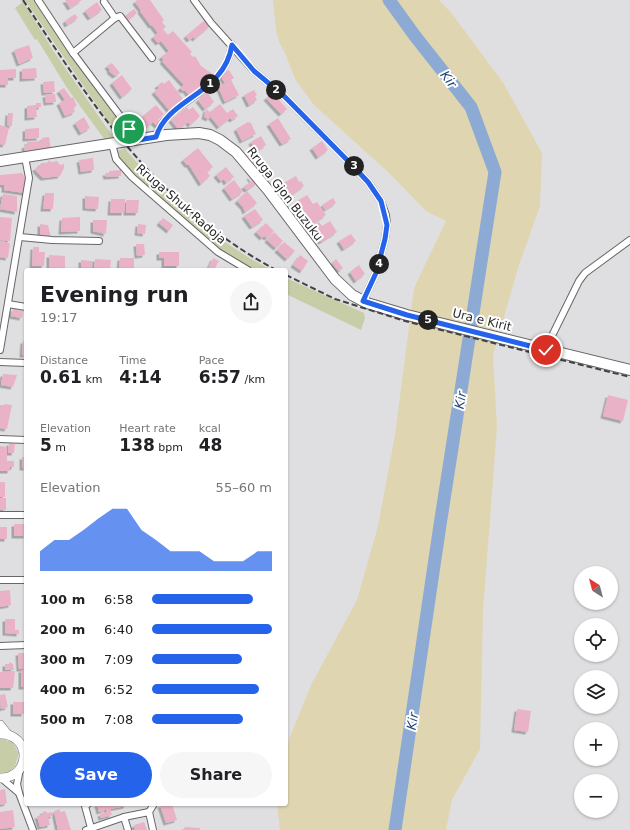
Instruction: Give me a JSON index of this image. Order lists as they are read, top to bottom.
{
  "streets": {
    "main road": ["Rruga Gjon Buzuku", "Ura e Kirit"],
    "street": ["Rruga Shuk Radoja"]
  },
  "crossings": [
    ["Rruga Gjon Buzuku", "Rruga Shuk Radoja"],
    ["Rruga Gjon Buzuku", "Ura e Kirit"]
  ],
  "water": ["Kir"],
  "north": "top left",
  "page": {
    "pins": [
      "1",
      "2",
      "3",
      "4",
      "5"
    ],
    "heading": ["Evening run", "19:17"],
    "stats": [
      ["Distance", "0.61 km"],
      ["Time", "4:14"],
      ["Pace", "6:57 /km"],
      ["Elevation", "5 m"],
      ["Heart rate", "138 bpm"],
      ["kcal", "48"]
    ],
    "chart": ["Elevation", "55–60 m"],
    "map_buttons": ["+", "−"],
    "list": [
      {
        "name": "100 m",
        "note": "6:58"
      },
      {
        "name": "200 m",
        "note": "6:40"
      },
      {
        "name": "300 m",
        "note": "7:09"
      },
      {
        "name": "400 m",
        "note": "6:52"
      },
      {
        "name": "500 m",
        "note": "7:08"
      }
    ],
    "buttons": ["Save", "Share"]
  }
}
